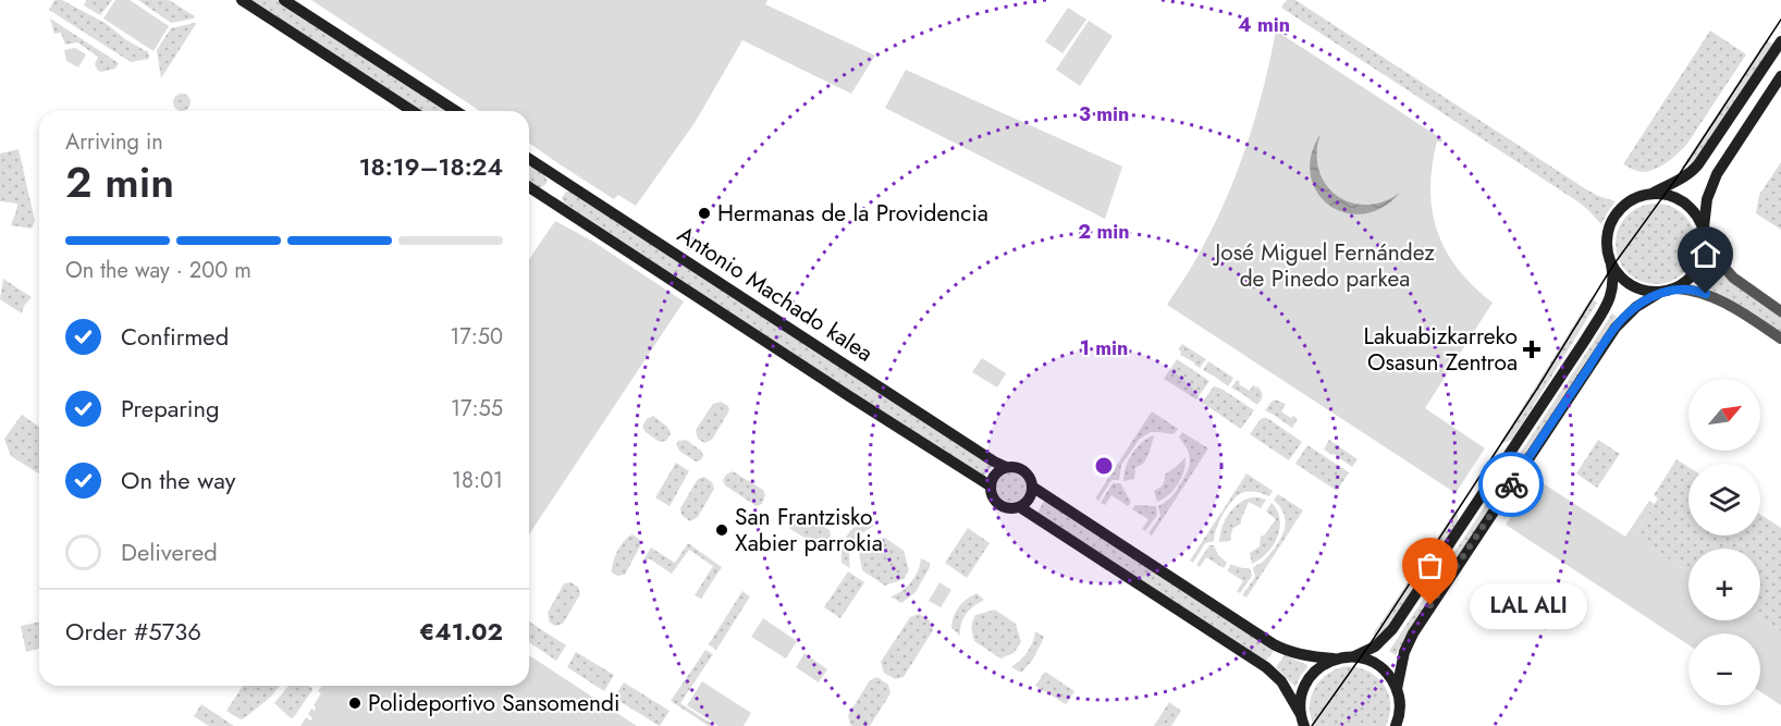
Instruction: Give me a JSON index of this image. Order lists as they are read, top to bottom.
{
  "streets": {
    "main road": ["Antonio Machado kalea"]
  },
  "parks": ["José Miguel Fernández de Pinedo parkea"],
  "places": {
    "other": [
      "Hermanas de la Providencia",
      "San Frantzisko Xabier parrokia",
      "LAL ALI",
      "Polideportivo Sansomendi"
    ],
    "health": ["Lakuabizkarreko Osasun Zentroa"]
  },
  "north": "top right",
  "page": {
    "heading": ["2 min", "Arriving in", "18:19–18:24"],
    "panel": ["Order #5736", "€41.02"],
    "bar": "On the way · 200 m",
    "list": [
      ["Confirmed", "17:50"],
      ["Preparing", "17:55"],
      ["On the way", "18:01"],
      "Delivered"
    ],
    "map_buttons": ["+", "−"],
    "bubble": "LAL ALI"
  },
  "rings": [
    "4 min",
    "3 min",
    "2 min",
    "1 min"
  ]
}
